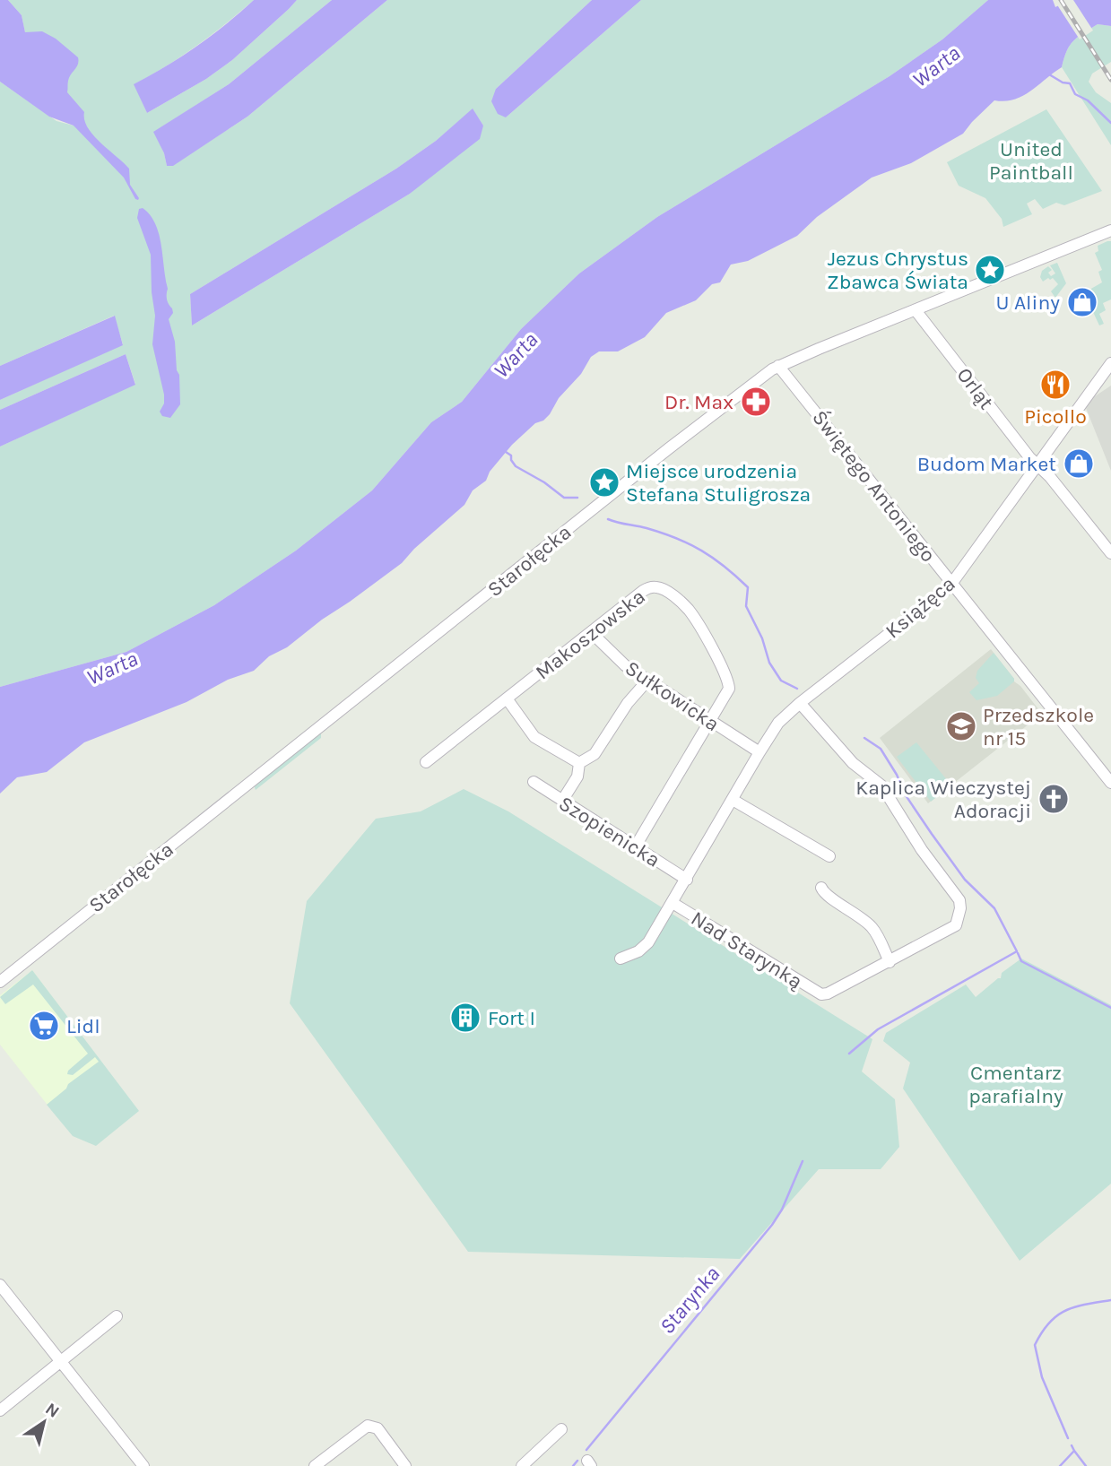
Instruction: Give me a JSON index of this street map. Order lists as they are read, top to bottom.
{
  "streets": {
    "street": [
      "Orląt",
      "Świętego Antoniego",
      "Starołęcka",
      "Książęca",
      "Makoszowska",
      "Sułkowicka",
      "Szopienicka",
      "Nad Starynką"
    ]
  },
  "crossings": [
    ["Orląt", "Starołęcka"],
    ["Orląt", "Książęca"],
    ["Świętego Antoniego", "Starołęcka"],
    ["Świętego Antoniego", "Książęca"],
    ["Książęca", "Sułkowicka"],
    ["Książęca", "Szopienicka"],
    ["Książęca", "Nad Starynką"],
    ["Makoszowska", "Sułkowicka"],
    ["Makoszowska", "Szopienicka"]
  ],
  "water": ["Warta", "Starynka"],
  "parks": ["United Paintball", "Cmentarz parafialny"],
  "places": {
    "place": ["Jezus Chrystus Zbawca Świata", "Miejsce urodzenia Stefana Stuligrosza"],
    "shop": ["U Aliny", "Budom Market"],
    "restaurant": ["Picollo"],
    "pharmacy": ["Dr. Max"],
    "school or university": ["Przedszkole nr 15"],
    "church": ["Kaplica Wieczystej Adoracji"],
    "building": ["Fort I"],
    "supermarket": ["Lidl"]
  },
  "north": "top right"
}
